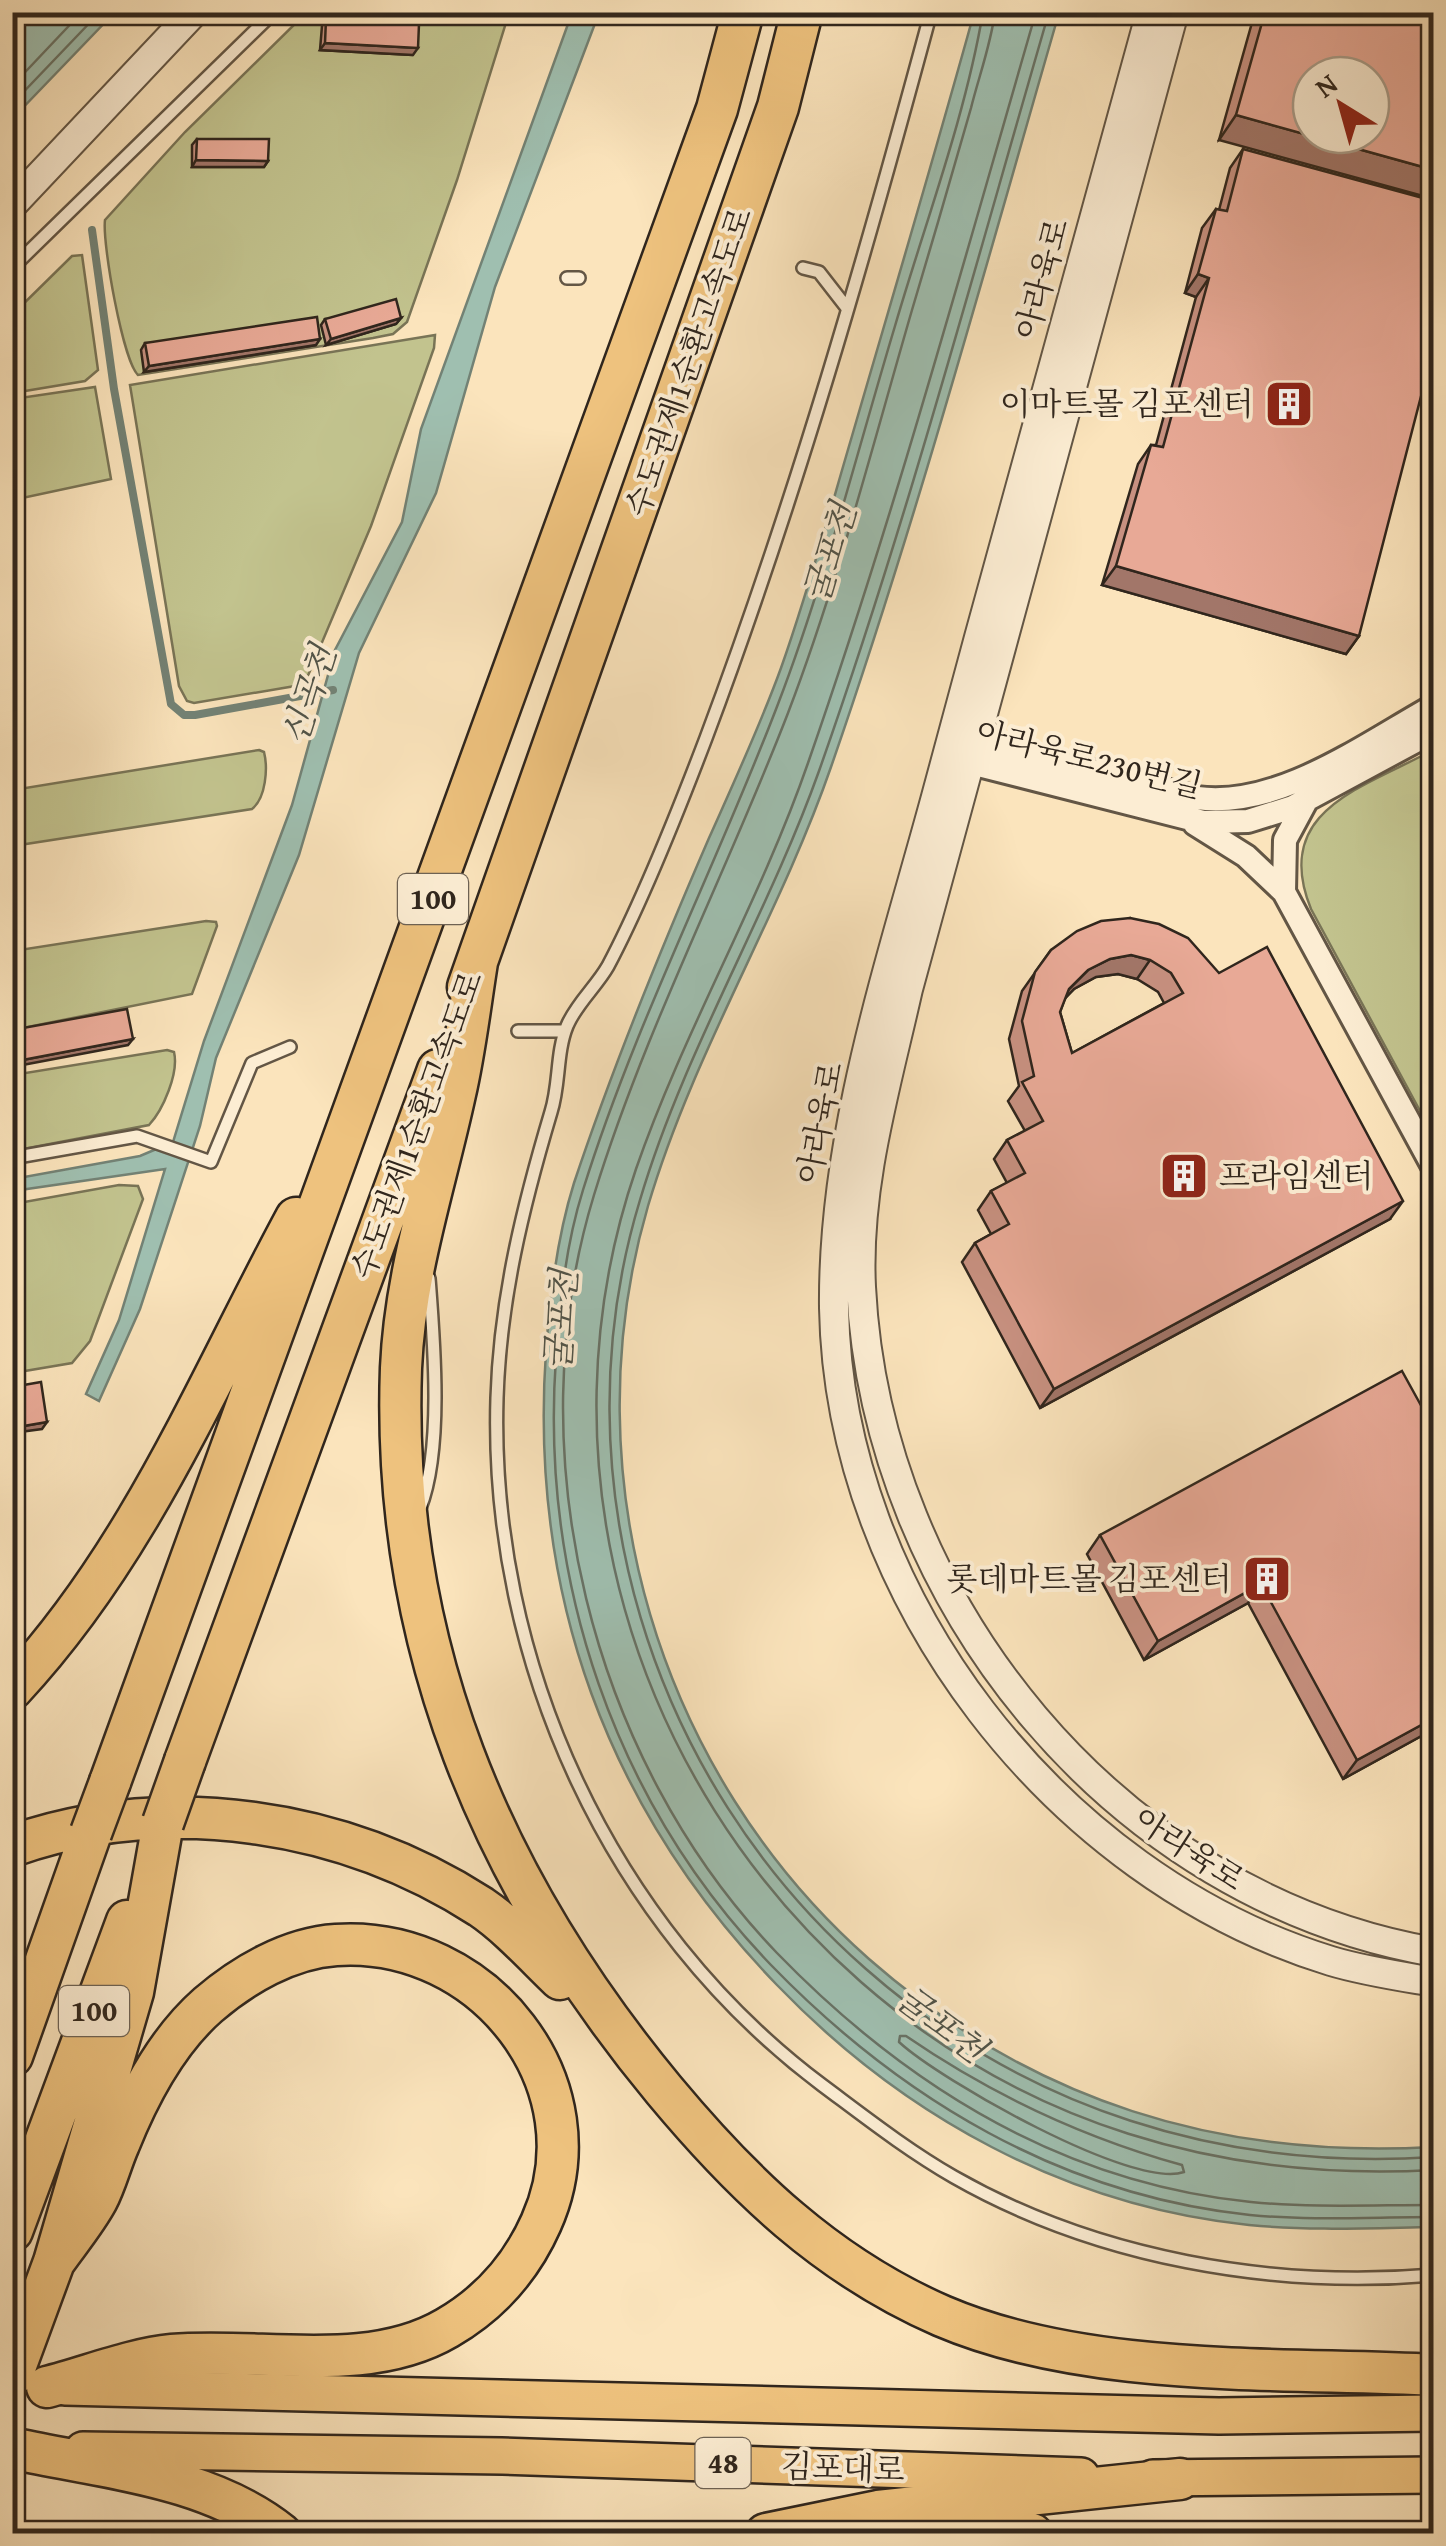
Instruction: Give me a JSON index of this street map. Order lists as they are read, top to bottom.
{
  "streets": {
    "highway": ["수도권제1순환고속도로", "100"],
    "main road": ["48", "김포대로"],
    "street": ["아라육로", "아라육로230번길"]
  },
  "crossings": [
    ["아라육로", "아라육로230번길"]
  ],
  "water": ["굴포천", "신곡천"],
  "places": {
    "building": ["이마트몰 김포센터", "프라임센터", "롯데마트몰 김포센터"]
  },
  "north": "top left"
}
